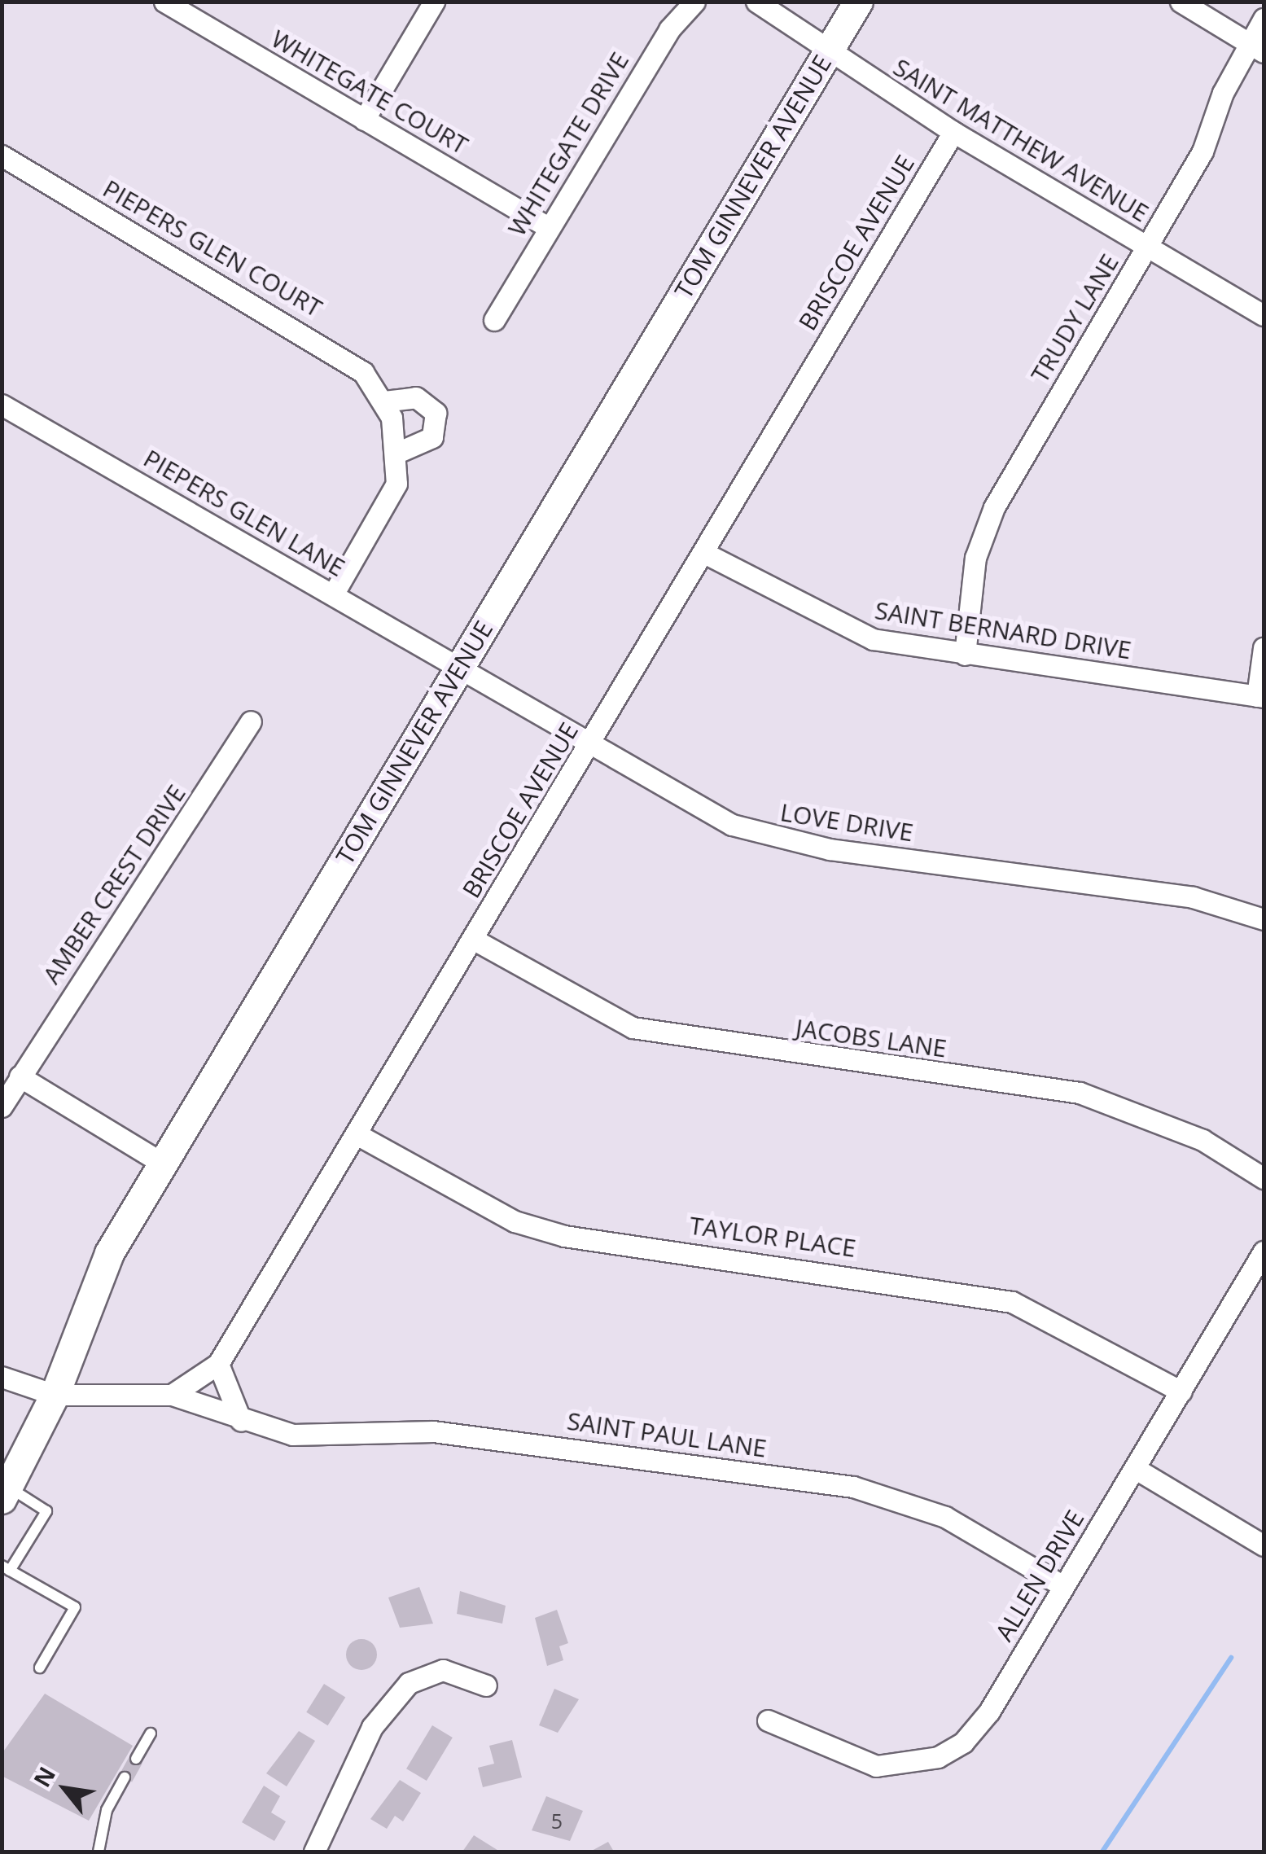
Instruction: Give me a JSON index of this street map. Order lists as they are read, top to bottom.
{
  "streets": {
    "main road": ["TOM GINNEVER AVENUE"],
    "street": [
      "WHITEGATE COURT",
      "SAINT MATTHEW AVENUE",
      "WHITEGATE DRIVE",
      "BRISCOE AVENUE",
      "PIEPERS GLEN COURT",
      "TRUDY LANE",
      "PIEPERS GLEN LANE",
      "SAINT BERNARD DRIVE",
      "LOVE DRIVE",
      "AMBER CREST DRIVE",
      "JACOBS LANE",
      "TAYLOR PLACE",
      "SAINT PAUL LANE",
      "ALLEN DRIVE"
    ]
  },
  "crossings": [
    ["WHITEGATE COURT", "WHITEGATE DRIVE"],
    ["SAINT MATTHEW AVENUE", "TOM GINNEVER AVENUE"],
    ["SAINT MATTHEW AVENUE", "BRISCOE AVENUE"],
    ["SAINT MATTHEW AVENUE", "TRUDY LANE"],
    ["TOM GINNEVER AVENUE", "PIEPERS GLEN LANE"],
    ["TOM GINNEVER AVENUE", "LOVE DRIVE"],
    ["BRISCOE AVENUE", "SAINT BERNARD DRIVE"],
    ["BRISCOE AVENUE", "LOVE DRIVE"],
    ["BRISCOE AVENUE", "JACOBS LANE"],
    ["BRISCOE AVENUE", "TAYLOR PLACE"],
    ["BRISCOE AVENUE", "SAINT PAUL LANE"],
    ["TRUDY LANE", "SAINT BERNARD DRIVE"],
    ["PIEPERS GLEN LANE", "LOVE DRIVE"],
    ["TAYLOR PLACE", "ALLEN DRIVE"],
    ["SAINT PAUL LANE", "ALLEN DRIVE"]
  ],
  "house_numbers": ["5"],
  "north": "top left"
}
